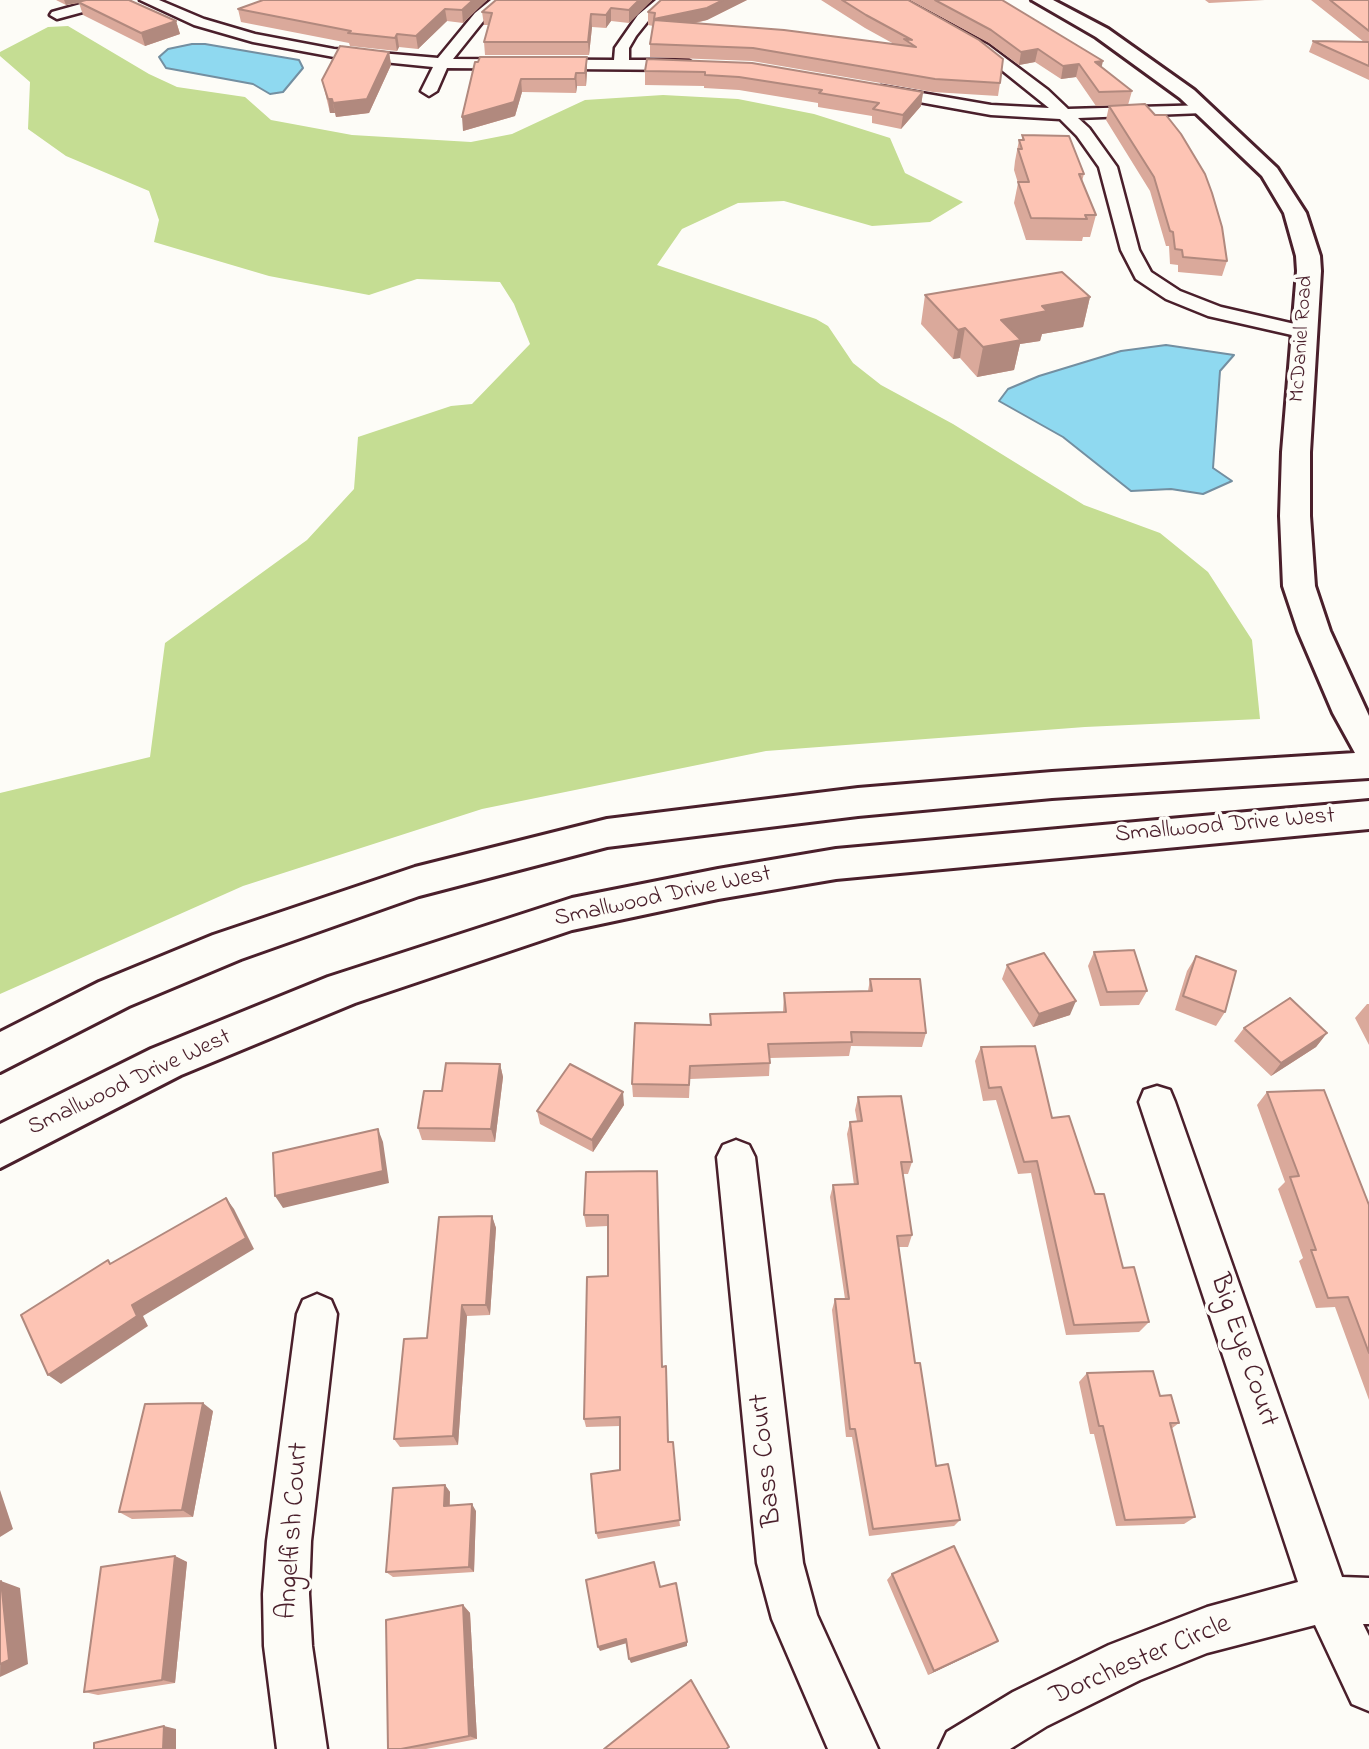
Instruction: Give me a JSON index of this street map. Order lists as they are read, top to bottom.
{
  "streets": {
    "street": [
      "McDaniel Road",
      "Smallwood Drive West",
      "Big Eye Court",
      "Bass Court",
      "Angelfish Court",
      "Dorchester Circle"
    ]
  },
  "crossings": [
    ["Big Eye Court", "Dorchester Circle"]
  ]
}
